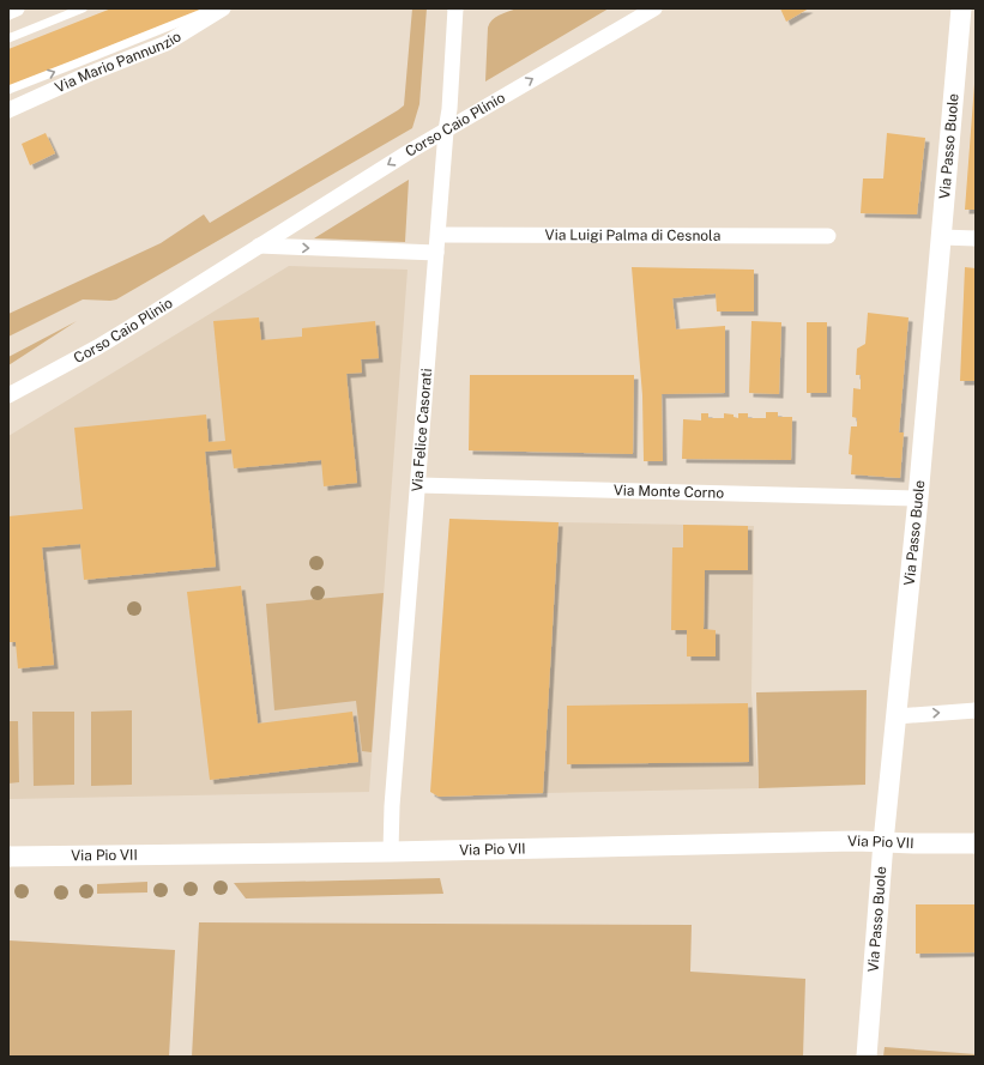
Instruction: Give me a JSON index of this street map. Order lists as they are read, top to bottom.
{
  "streets": {
    "street": [
      "Via Mario Pannunzio",
      "Corso Caio Plinio",
      "Via Passo Buole",
      "Via Luigi Palma di Cesnola",
      "Via Felice Casorati",
      "Via Monte Corno",
      "Via Pio VII"
    ]
  },
  "crossings": [
    ["Corso Caio Plinio", "Via Felice Casorati"],
    ["Via Passo Buole", "Via Monte Corno"],
    ["Via Passo Buole", "Via Pio VII"],
    ["Via Luigi Palma di Cesnola", "Via Felice Casorati"],
    ["Via Felice Casorati", "Via Monte Corno"],
    ["Via Felice Casorati", "Via Pio VII"]
  ]
}
